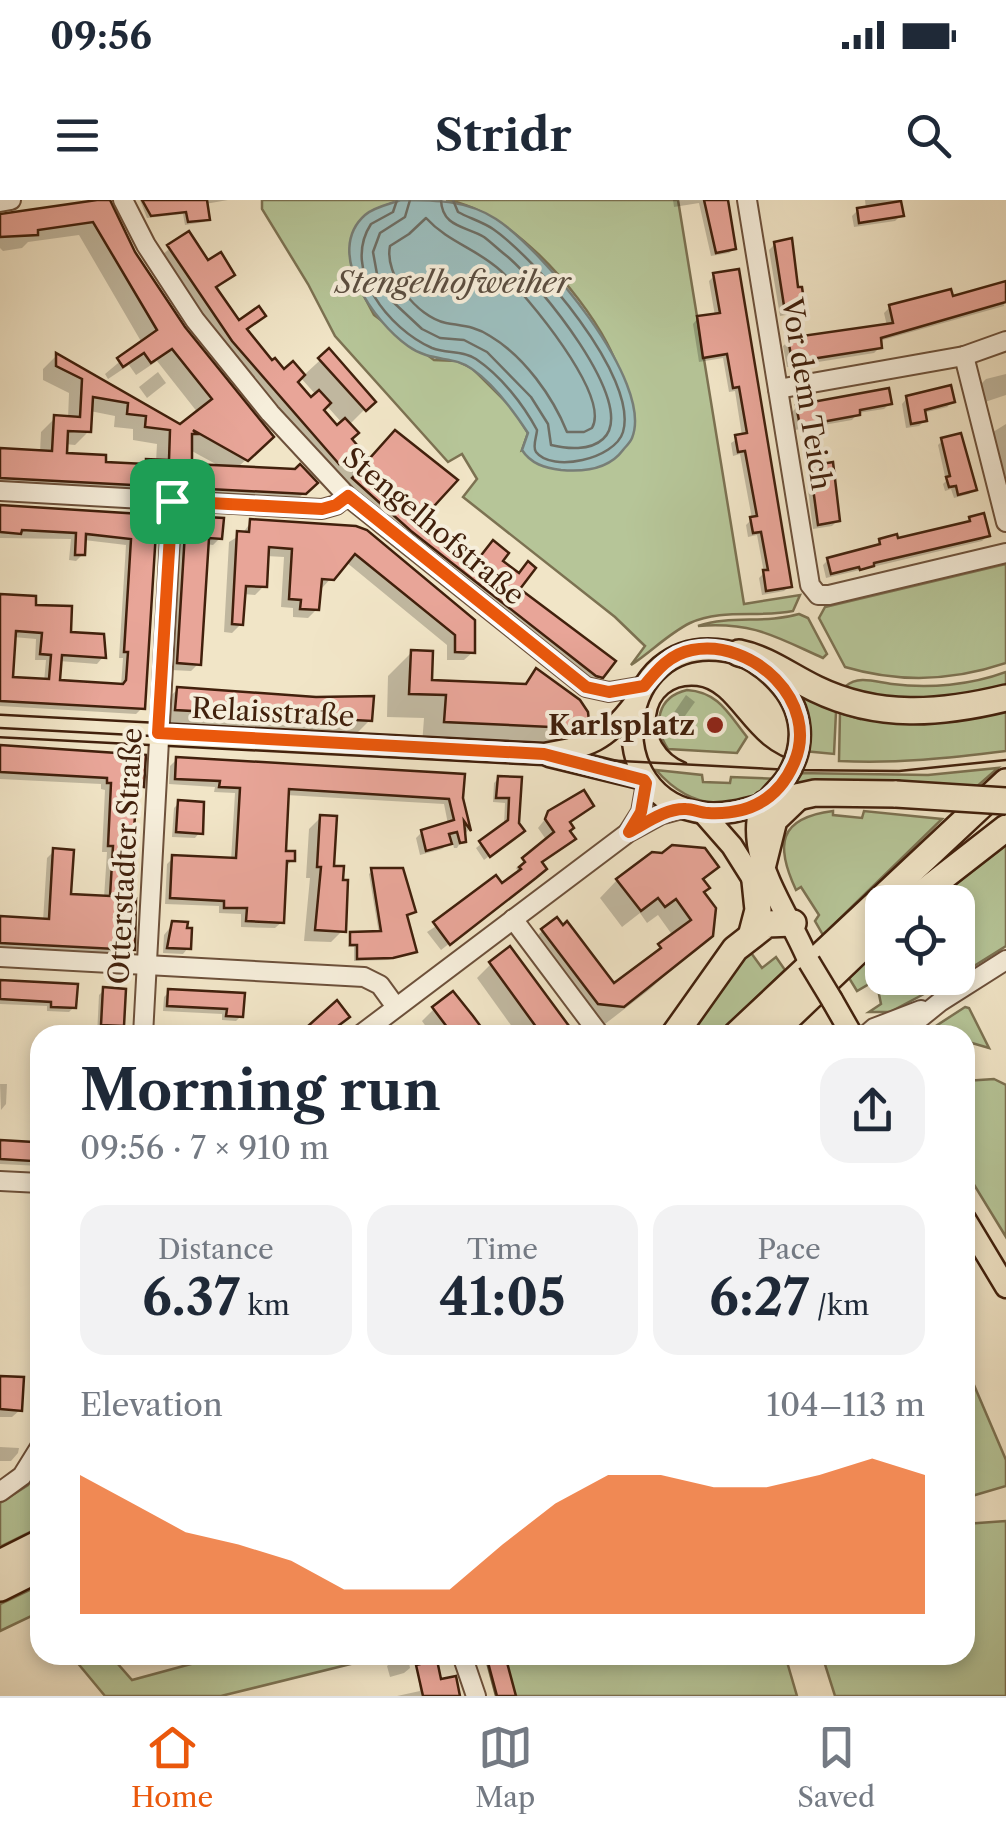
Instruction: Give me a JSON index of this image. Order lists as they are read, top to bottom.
{
  "streets": {
    "main road": ["Relaisstraße"],
    "street": ["Vor dem Teich", "Stengelhofstraße", "Otterstadter Straße"]
  },
  "crossings": [
    ["Stengelhofstraße", "Relaisstraße"],
    ["Relaisstraße", "Otterstadter Straße"]
  ],
  "water": ["Stengelhofweiher"],
  "places": ["Karlsplatz"],
  "page": {
    "status": "09:56",
    "header": "Stridr",
    "heading": ["Morning run", "09:56 · 7 × 910 m"],
    "stats": [
      ["Distance", "6.37 km"],
      ["Time", "41:05"],
      ["Pace", "6:27 /km"]
    ],
    "chart": ["Elevation", "104–113 m"],
    "tabs": ["Home", "Map", "Saved"]
  }
}
